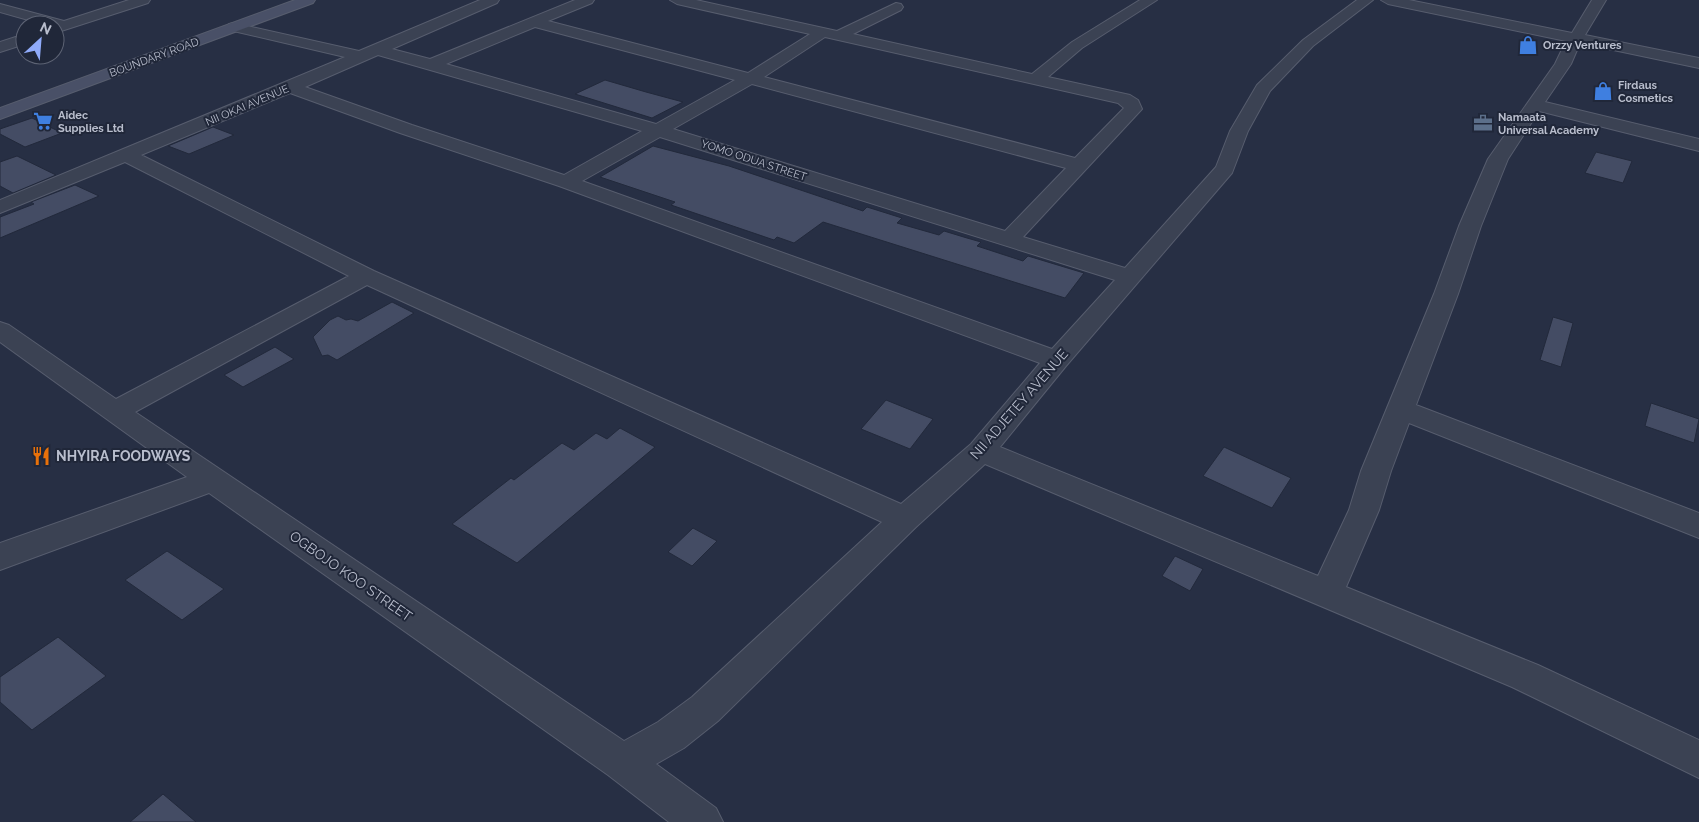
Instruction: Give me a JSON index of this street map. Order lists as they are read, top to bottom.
{
  "streets": {
    "main road": ["BOUNDARY ROAD"],
    "street": [
      "NII OKAI AVENUE",
      "YOMO ODUA STREET",
      "NII ADJETEY AVENUE",
      "OGBOJO KOO STREET"
    ]
  },
  "crossings": [
    ["NII OKAI AVENUE", "YOMO ODUA STREET"],
    ["YOMO ODUA STREET", "NII ADJETEY AVENUE"],
    ["NII ADJETEY AVENUE", "OGBOJO KOO STREET"]
  ],
  "places": {
    "shop": ["Orzzy Ventures", "Firdaus Cosmetics"],
    "supermarket": ["Aidec Supplies Ltd"],
    "office": ["Namaata Universal Academy"],
    "restaurant": ["NHYIRA FOODWAYS"]
  },
  "north": "top right"
}
